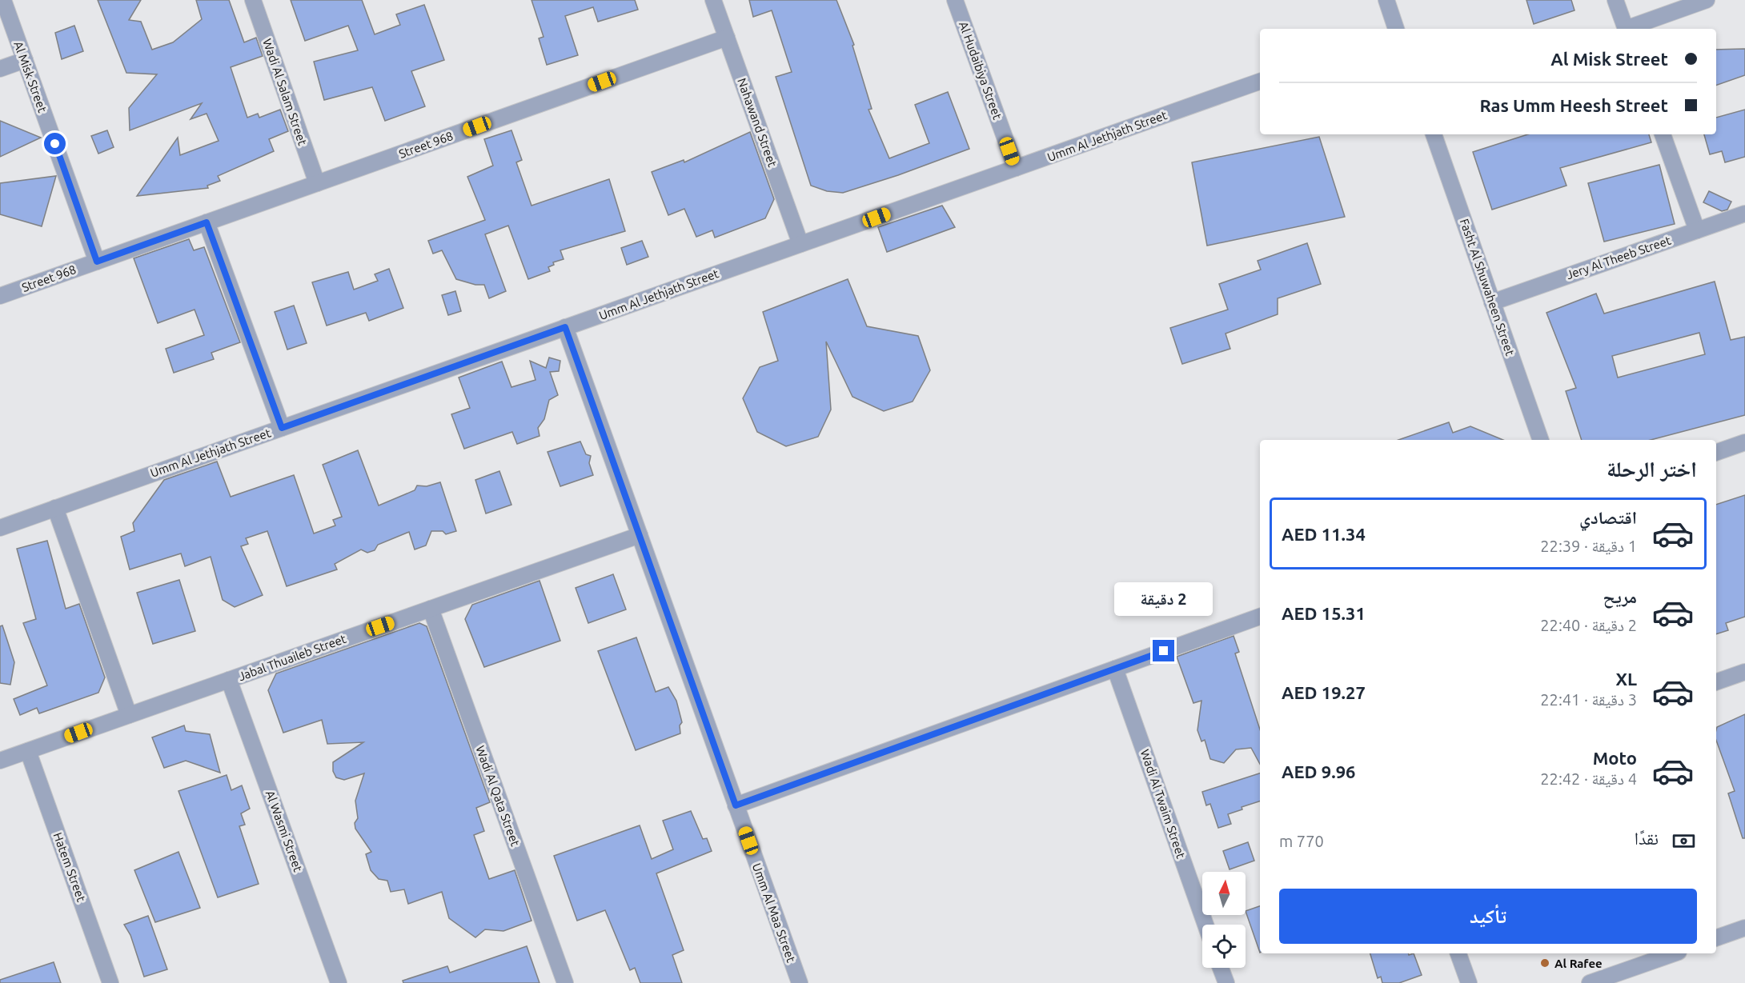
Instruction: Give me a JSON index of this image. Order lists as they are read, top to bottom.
{
  "streets": {
    "street": [
      "Al Hudaibiya Street",
      "Al Misk Street",
      "Wadi Al Salam Street",
      "Nahawand Street",
      "Umm Al Jethjath Street",
      "Street 968",
      "Jery Al Theeb Street",
      "Fasht Al Shuwaheen Street",
      "Jabal Thuaileb Street",
      "Wadi Al Qata Street",
      "Wadi Al Twaim Street",
      "Al Wasmi Street",
      "Hatem Street",
      "Umm Al Maa Street"
    ]
  },
  "crossings": [
    ["Al Hudaibiya Street", "Umm Al Jethjath Street"],
    ["Al Misk Street", "Street 968"],
    ["Wadi Al Salam Street", "Street 968"],
    ["Nahawand Street", "Umm Al Jethjath Street"],
    ["Nahawand Street", "Street 968"],
    ["Umm Al Jethjath Street", "Umm Al Maa Street"],
    ["Jery Al Theeb Street", "Fasht Al Shuwaheen Street"],
    ["Jabal Thuaileb Street", "Wadi Al Qata Street"],
    ["Jabal Thuaileb Street", "Al Wasmi Street"],
    ["Jabal Thuaileb Street", "Hatem Street"],
    ["Jabal Thuaileb Street", "Umm Al Maa Street"]
  ],
  "places": ["Al Rafee"],
  "north": "top",
  "page": {
    "banner": ["Al Misk Street", "Ras Umm Heesh Street"],
    "heading": "اختر الرحلة",
    "list": [
      {
        "name": "اقتصادي",
        "note": "1 دقيقة · 22:39",
        "value": "AED 11.34"
      },
      {
        "name": "مريح",
        "note": "2 دقيقة · 22:40",
        "value": "AED 15.31"
      },
      {
        "name": "XL",
        "note": "3 دقيقة · 22:41",
        "value": "AED 19.27"
      },
      {
        "name": "Moto",
        "note": "4 دقيقة · 22:42",
        "value": "AED 9.96"
      }
    ],
    "bubble": "2 دقيقة",
    "pay": ["نقدًا", "770 m"],
    "buttons": "تأكيد"
  }
}
